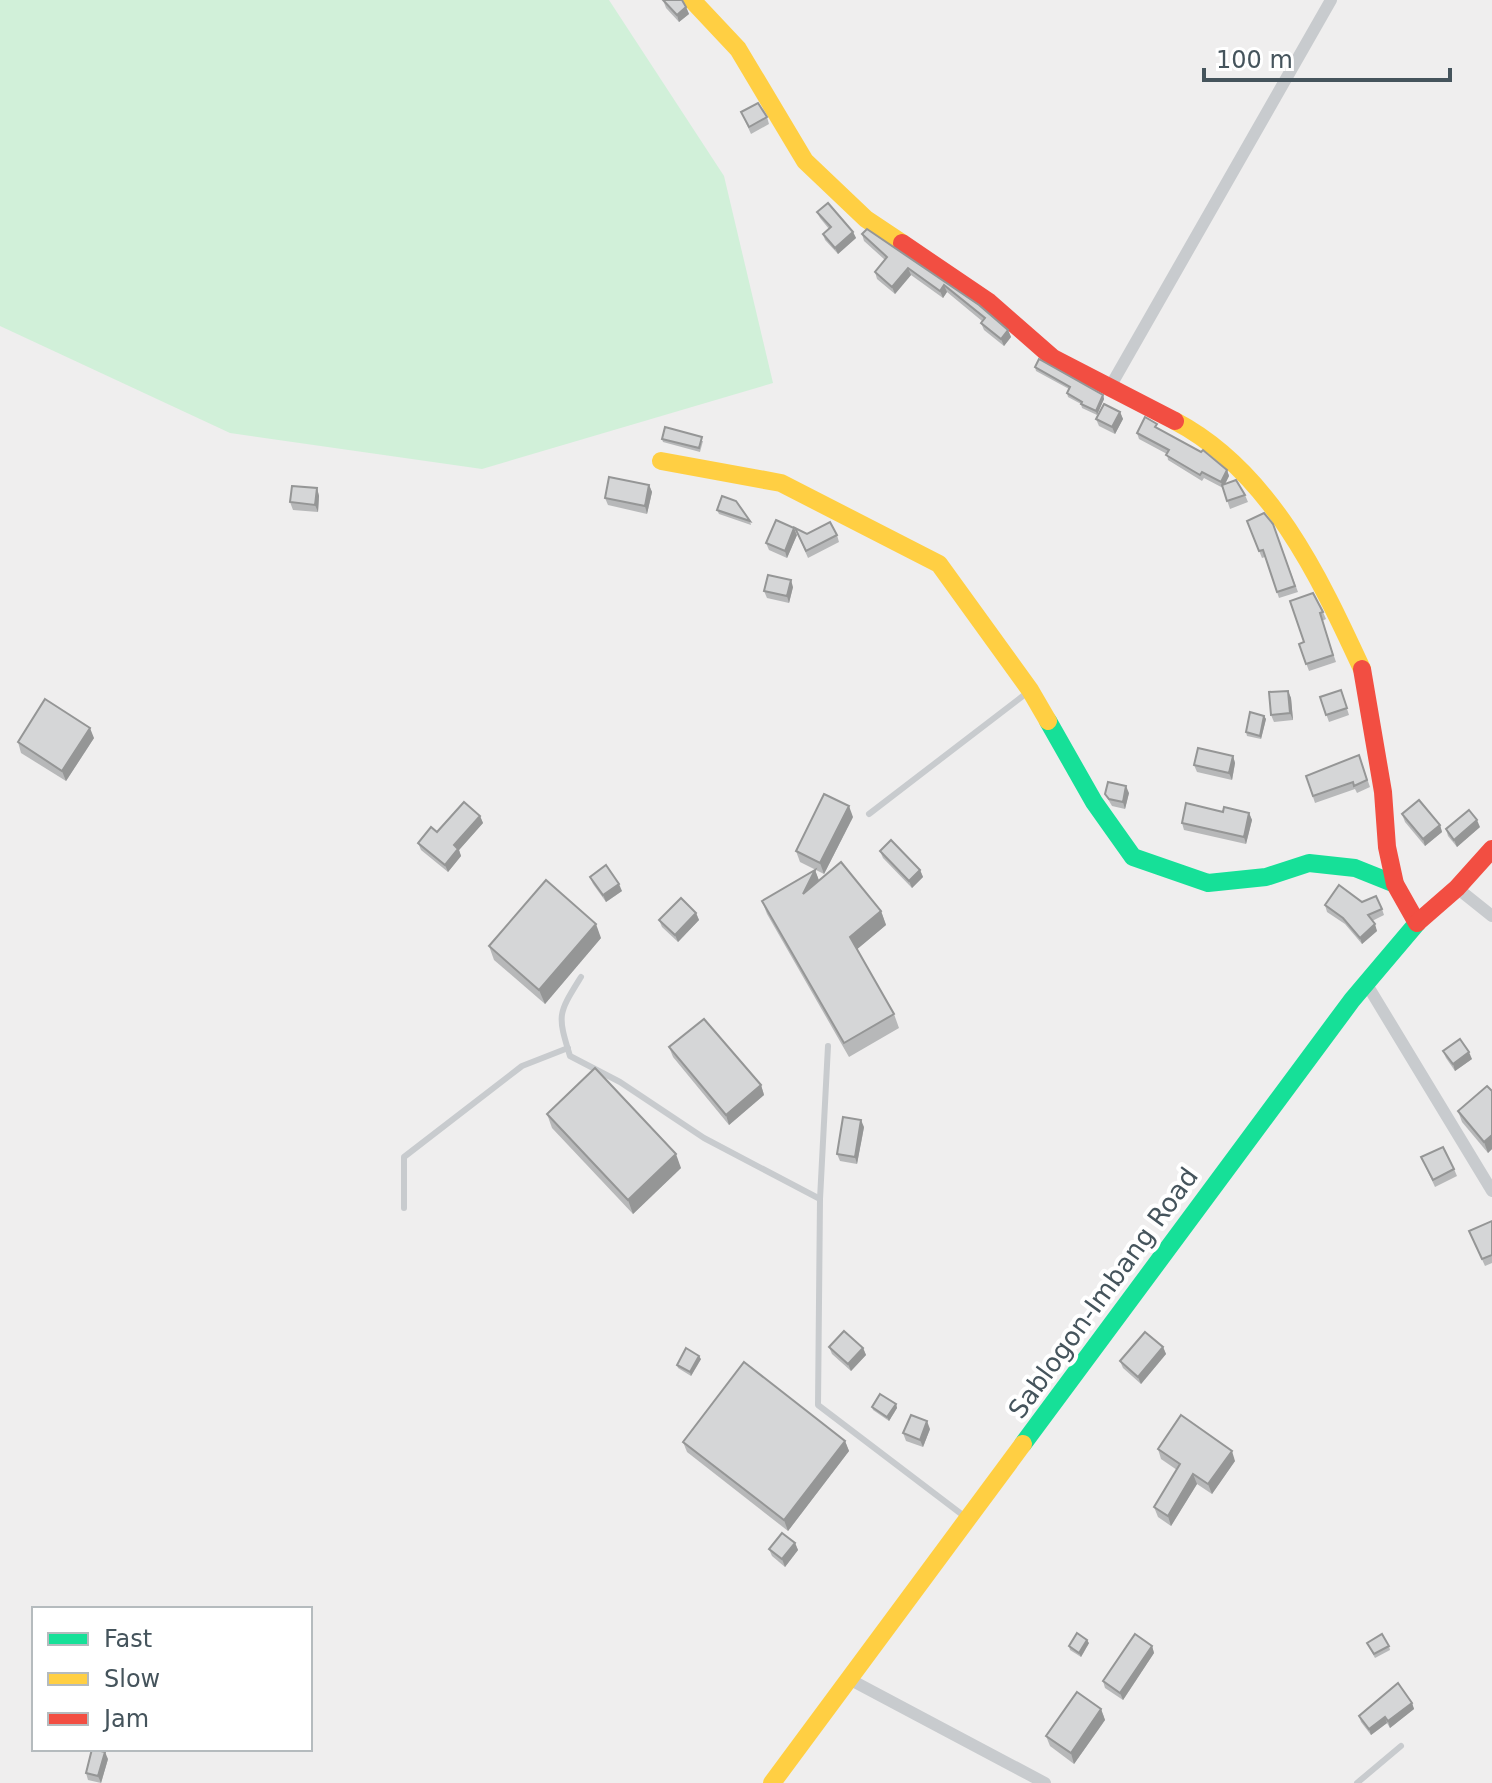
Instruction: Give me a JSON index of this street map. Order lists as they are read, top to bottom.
{
  "streets": {
    "street": ["Sablogon-Imbang Road"]
  },
  "legend": ["Fast", "Slow", "Jam"],
  "scale_bar": "100 m"
}
